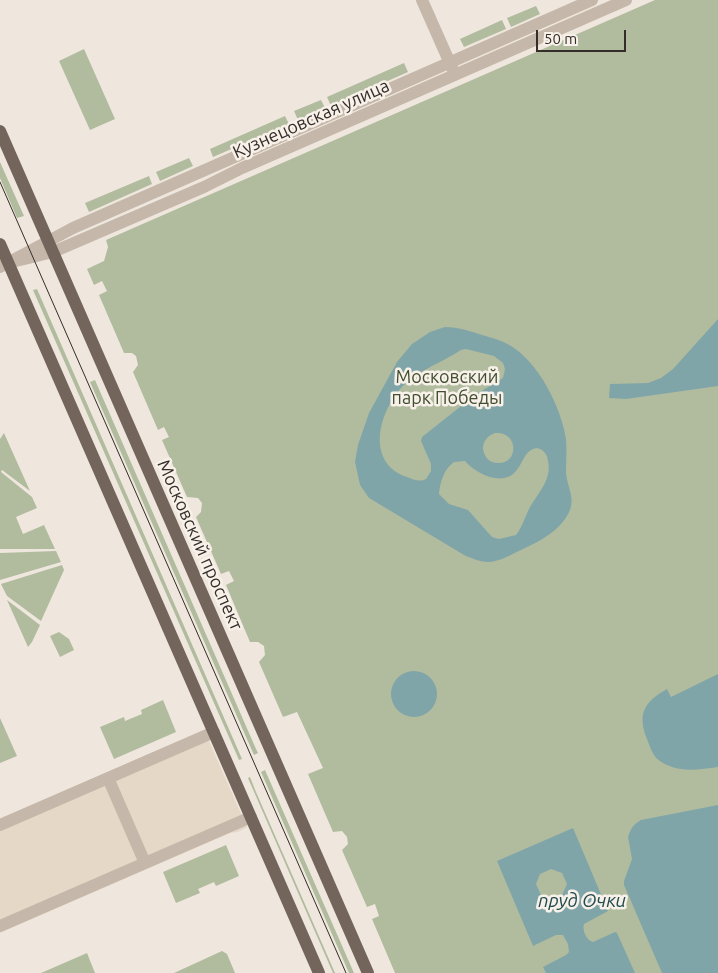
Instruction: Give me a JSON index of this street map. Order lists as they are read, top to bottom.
{
  "streets": {
    "main road": ["Московский проспект"],
    "street": ["Кузнецовская улица"]
  },
  "crossings": [
    ["Кузнецовская улица", "Московский проспект"]
  ],
  "water": ["пруд Очки"],
  "parks": ["Московский парк Победы"],
  "scale_bar": "50 m"
}
